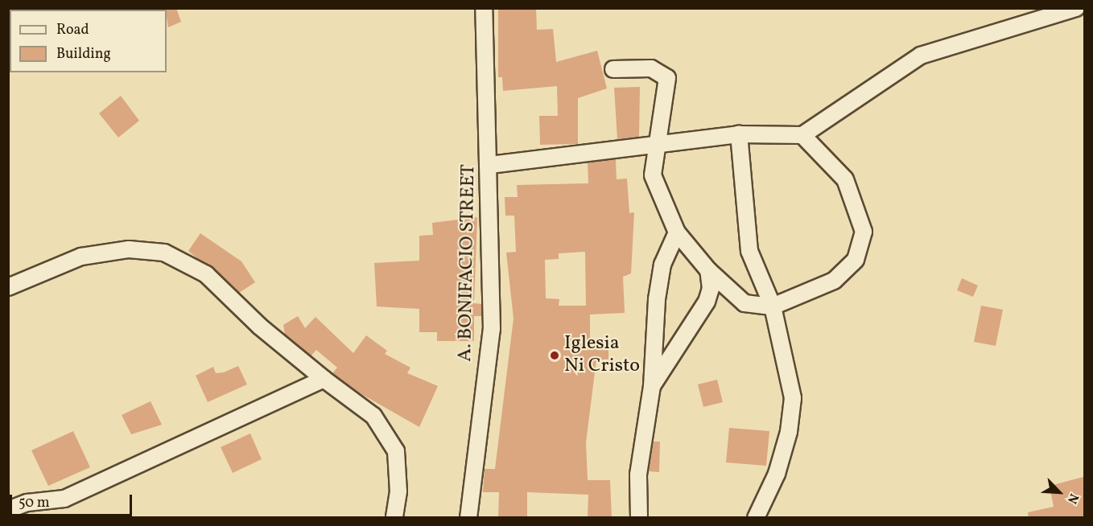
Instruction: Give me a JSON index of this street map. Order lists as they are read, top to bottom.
{
  "streets": {
    "street": ["A. BONIFACIO STREET"]
  },
  "places": ["Iglesia Ni Cristo"],
  "legend": ["Road", "Building"],
  "scale_bar": "50 m",
  "north": "bottom right"
}
